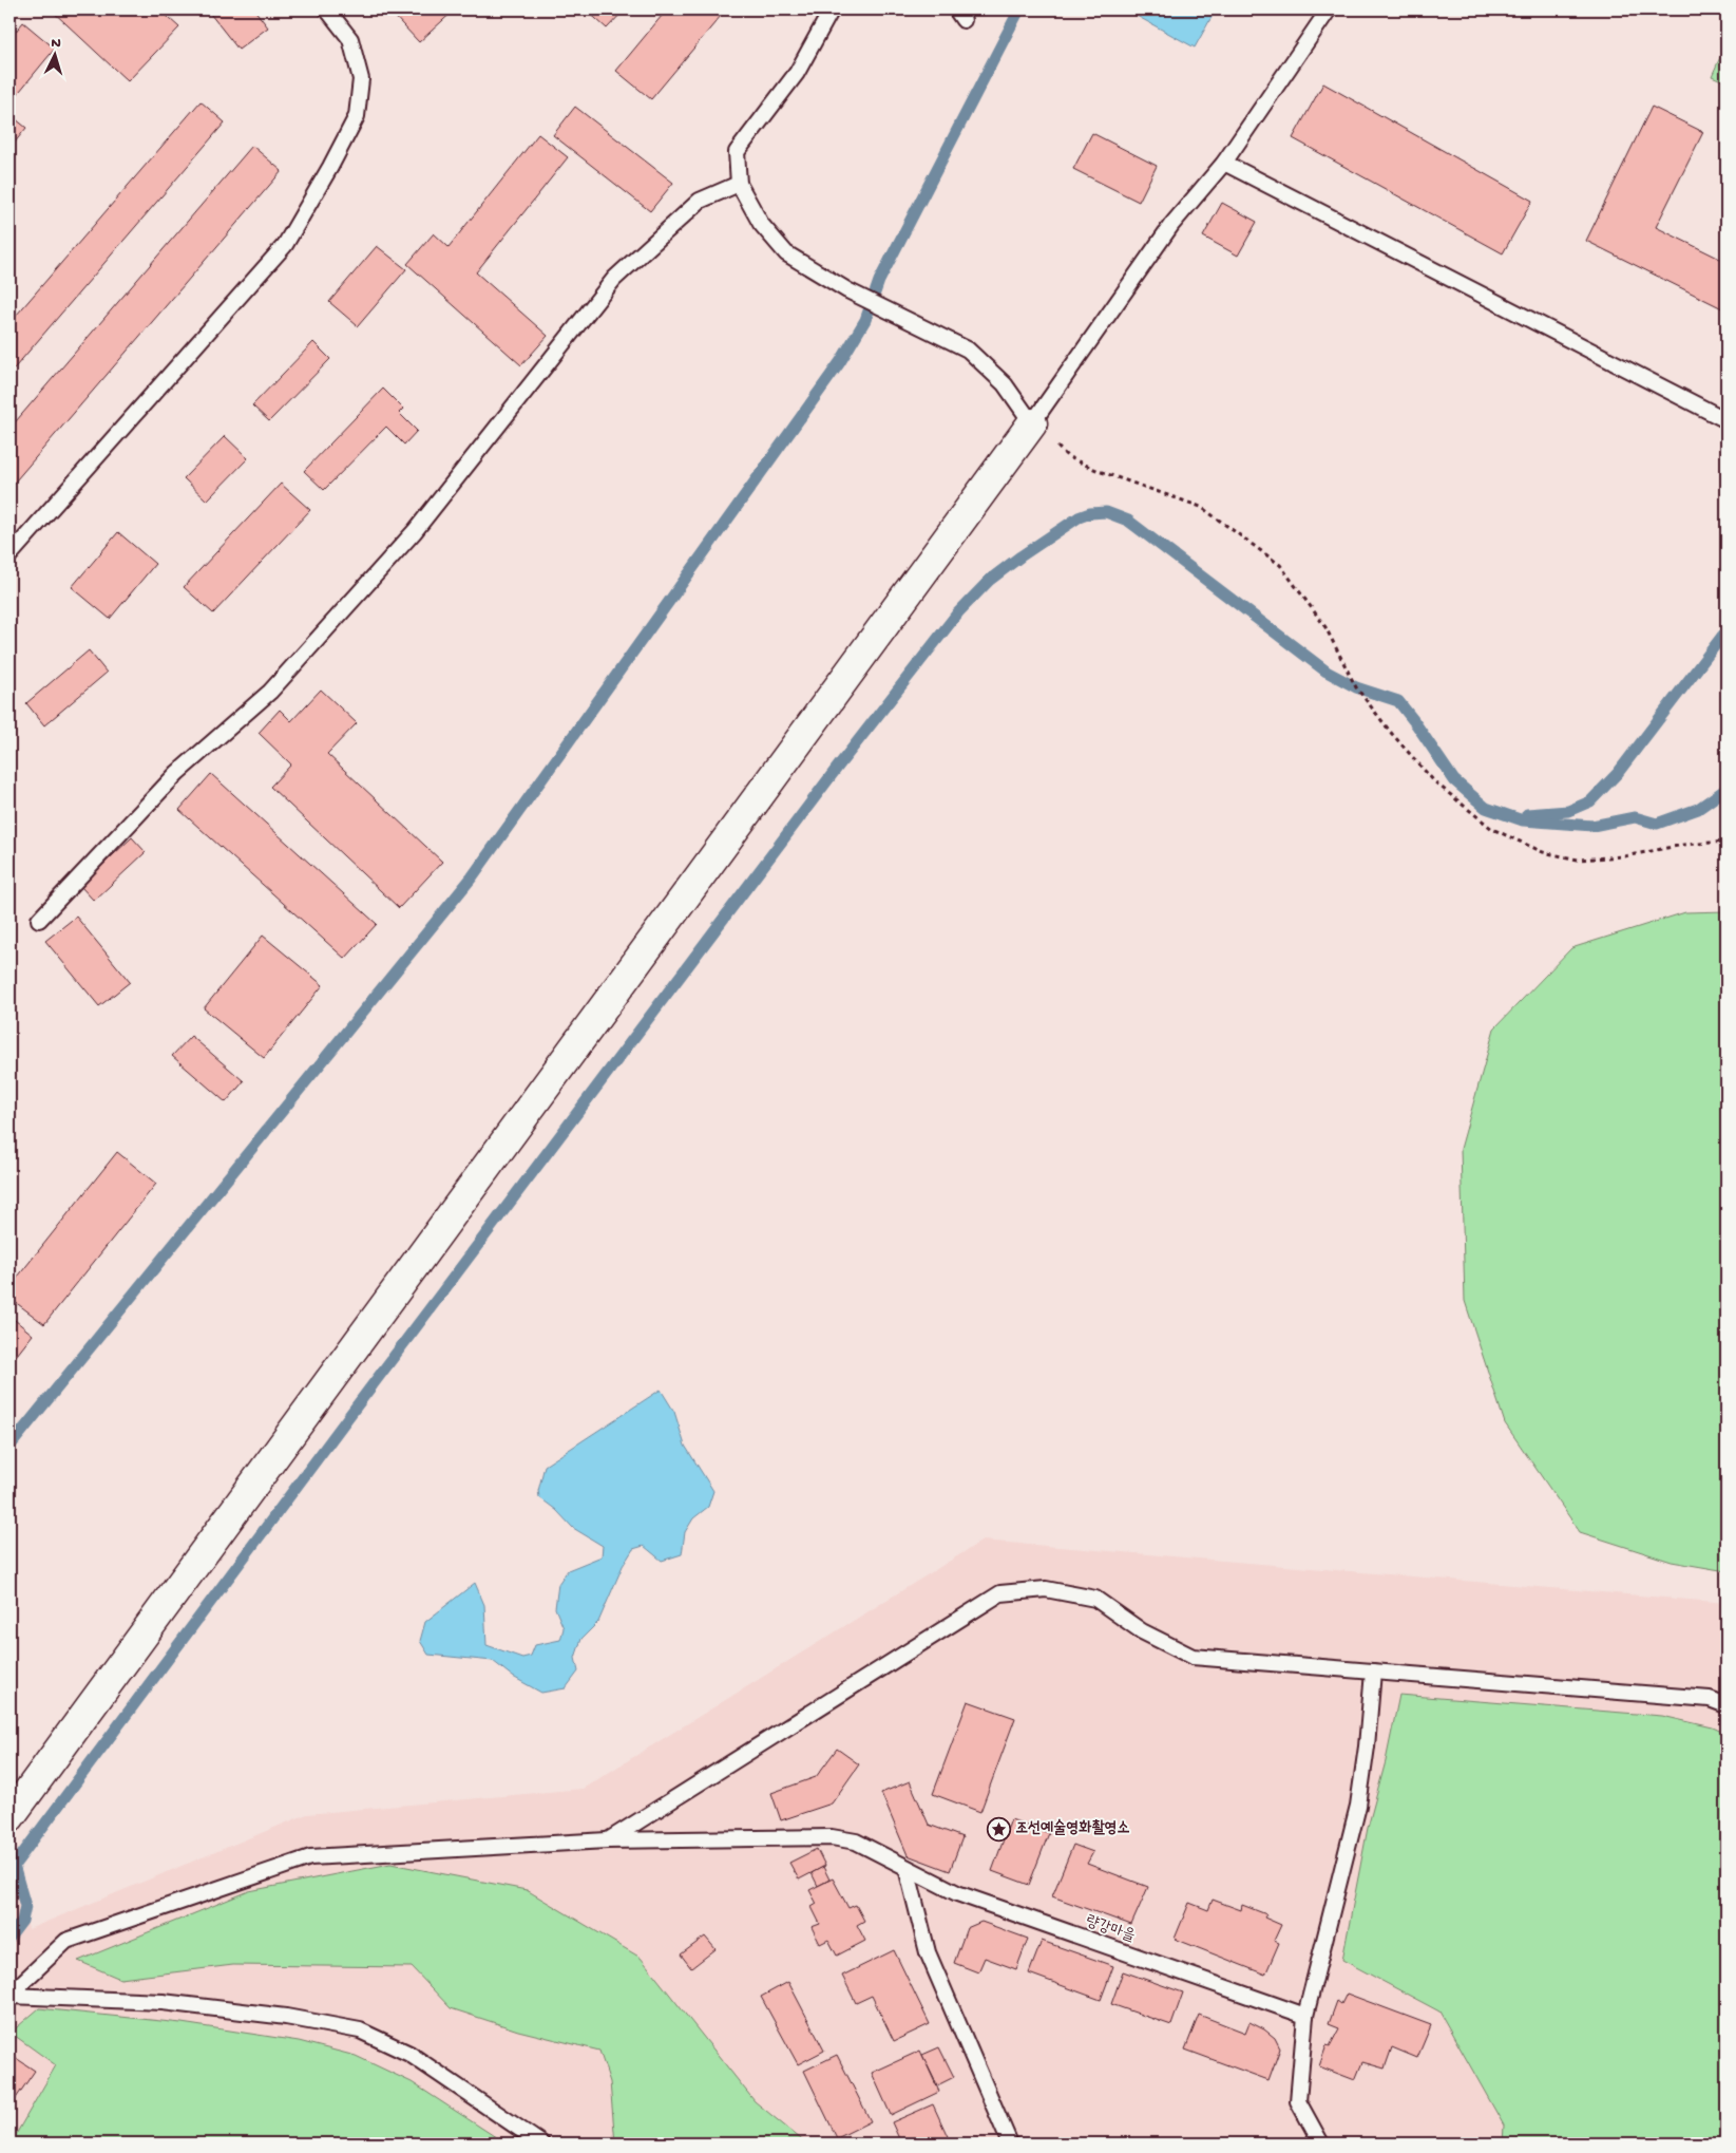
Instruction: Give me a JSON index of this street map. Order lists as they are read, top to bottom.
{
  "streets": {
    "lane": ["량강마을"]
  },
  "places": {
    "place": ["조선예술영화촬영소"]
  },
  "north": "top"
}
